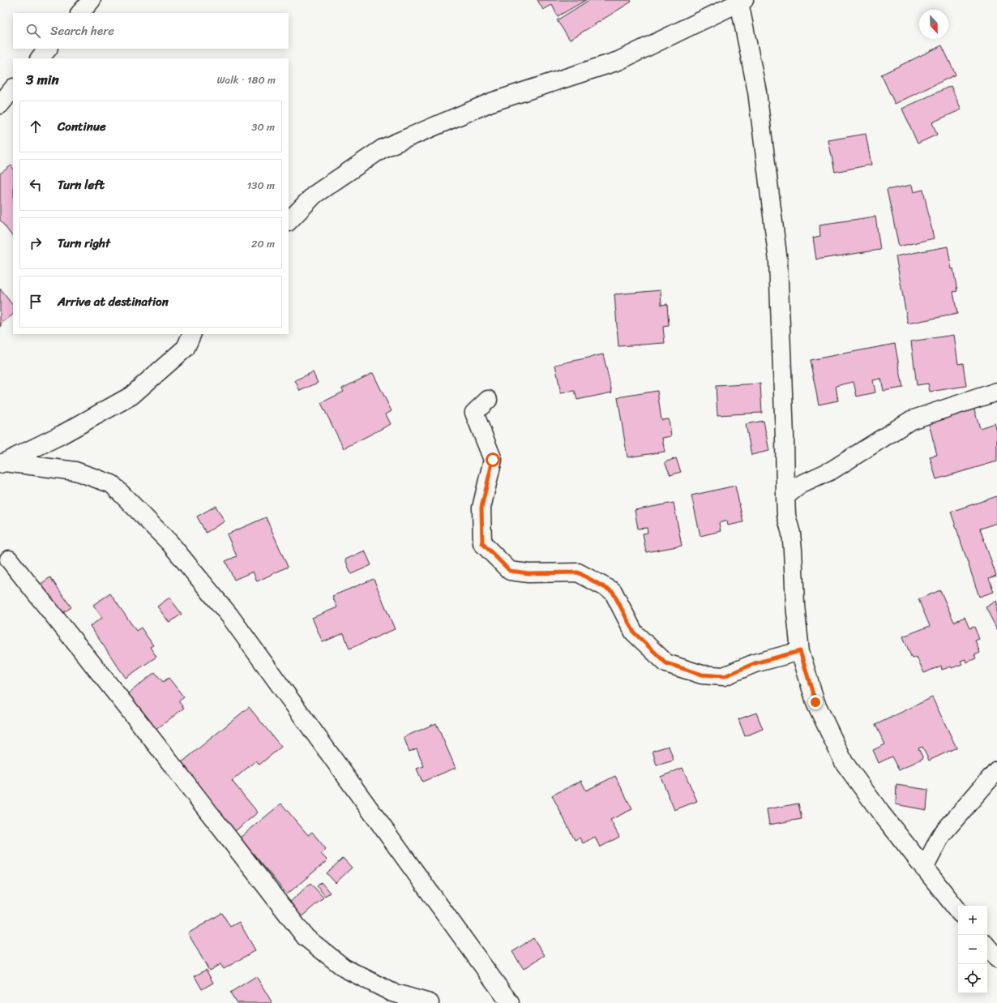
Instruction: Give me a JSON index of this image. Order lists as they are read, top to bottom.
{
  "north": "bottom",
  "page": {
    "search": "Search here",
    "heading": ["3 min", "Walk · 180 m"],
    "list": [
      ["Continue", "30 m"],
      ["Turn left", "130 m"],
      ["Turn right", "20 m"],
      "Arrive at destination"
    ],
    "map_buttons": ["+", "−"]
  }
}
